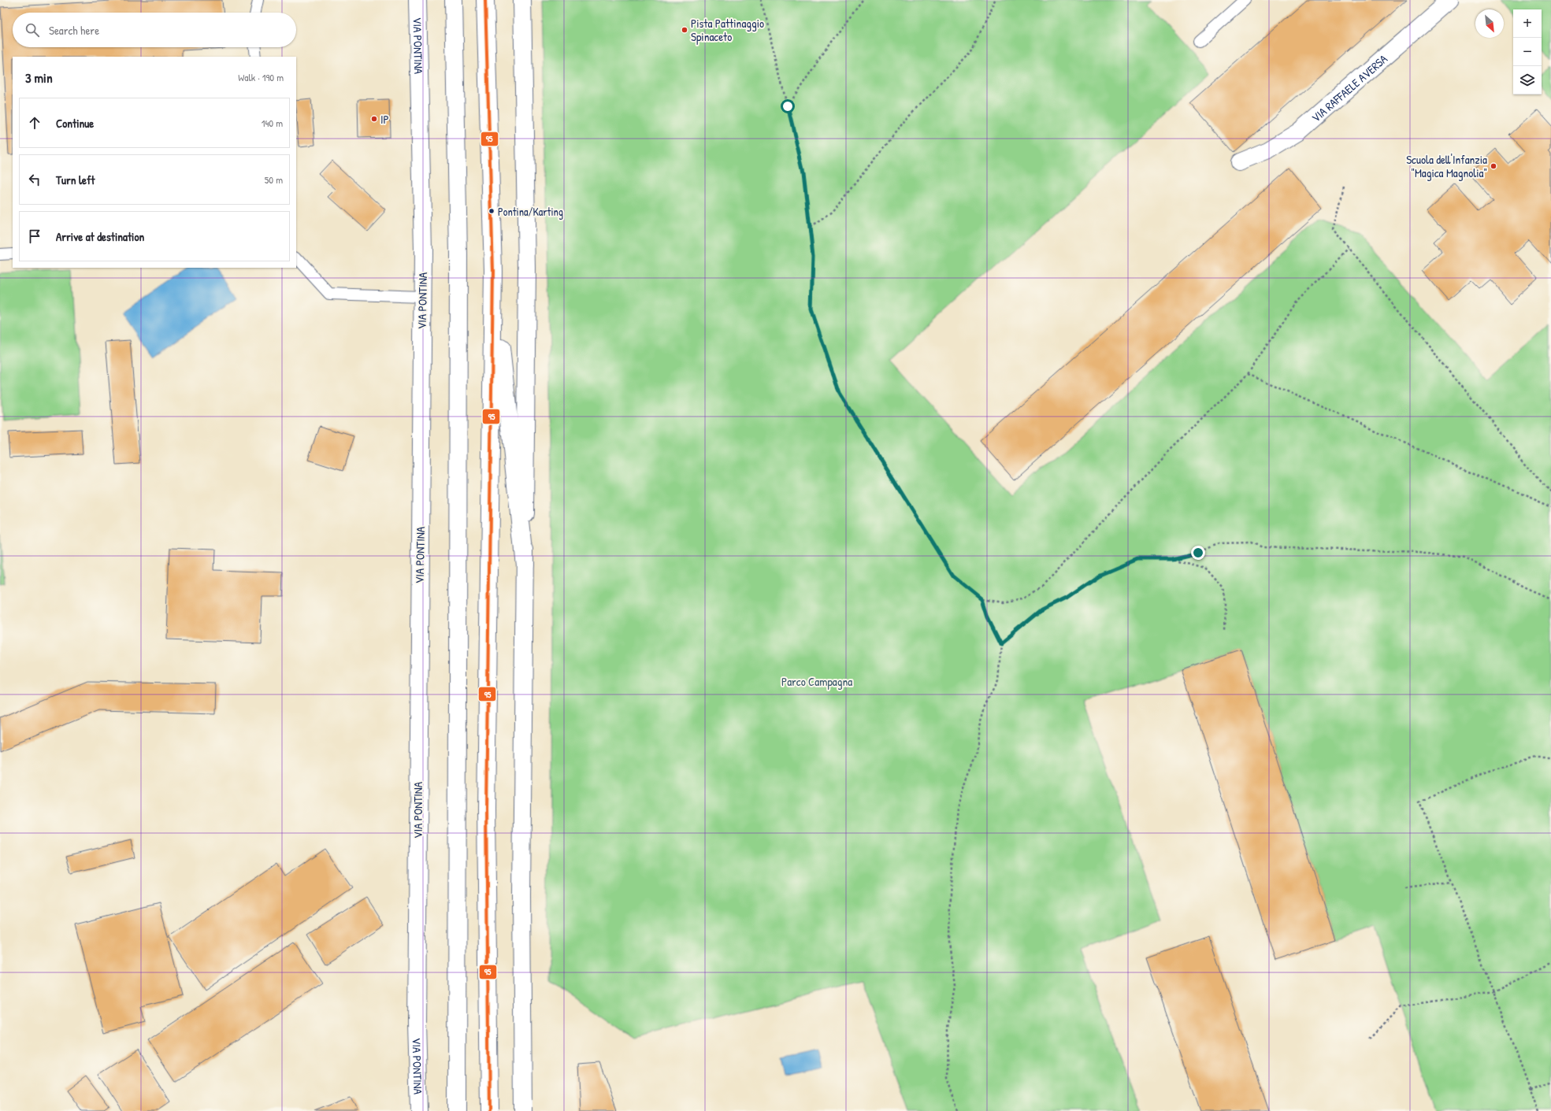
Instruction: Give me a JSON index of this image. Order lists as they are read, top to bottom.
{
  "streets": {
    "main road": ["VIA PONTINA", "VIA RAFFAELE AVERSA"]
  },
  "parks": ["Parco Campagna"],
  "places": [
    "Pista Pattinaggio Spinaceto",
    "IP",
    "Scuola dell'Infanzia \"Magica Magnolia\"",
    "Pontina/Karting"
  ],
  "lines": ["transit line 95"],
  "north": "bottom right",
  "page": {
    "map_buttons": ["+", "−"],
    "search": "Search here",
    "heading": ["3 min", "Walk · 190 m"],
    "list": [
      ["Continue", "140 m"],
      ["Turn left", "50 m"],
      "Arrive at destination"
    ]
  }
}
